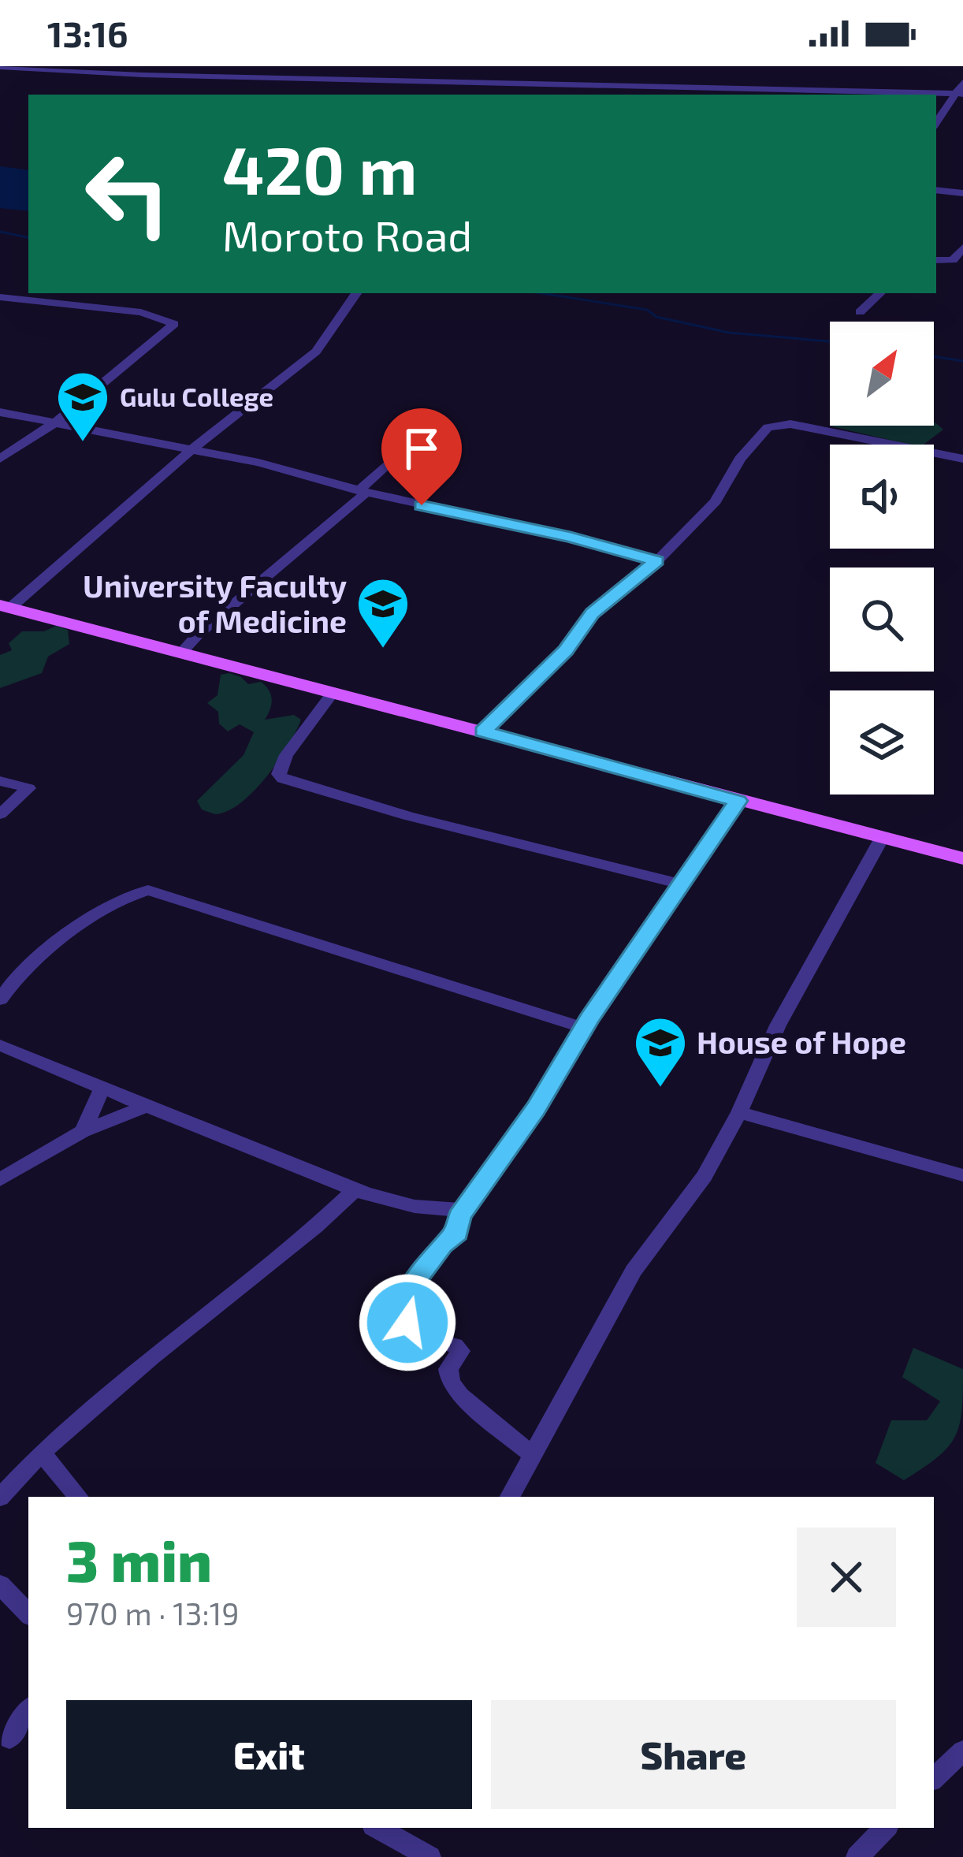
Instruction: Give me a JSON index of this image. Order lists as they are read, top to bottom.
{
  "places": {
    "school or university": ["Gulu College", "University Faculty of Medicine", "House of Hope"]
  },
  "north": "top right",
  "page": {
    "status": "13:16",
    "turn": ["420 m", "Moroto Road"],
    "heading": ["3 min", "970 m · 13:19"],
    "buttons": ["Exit", "Share"]
  }
}
